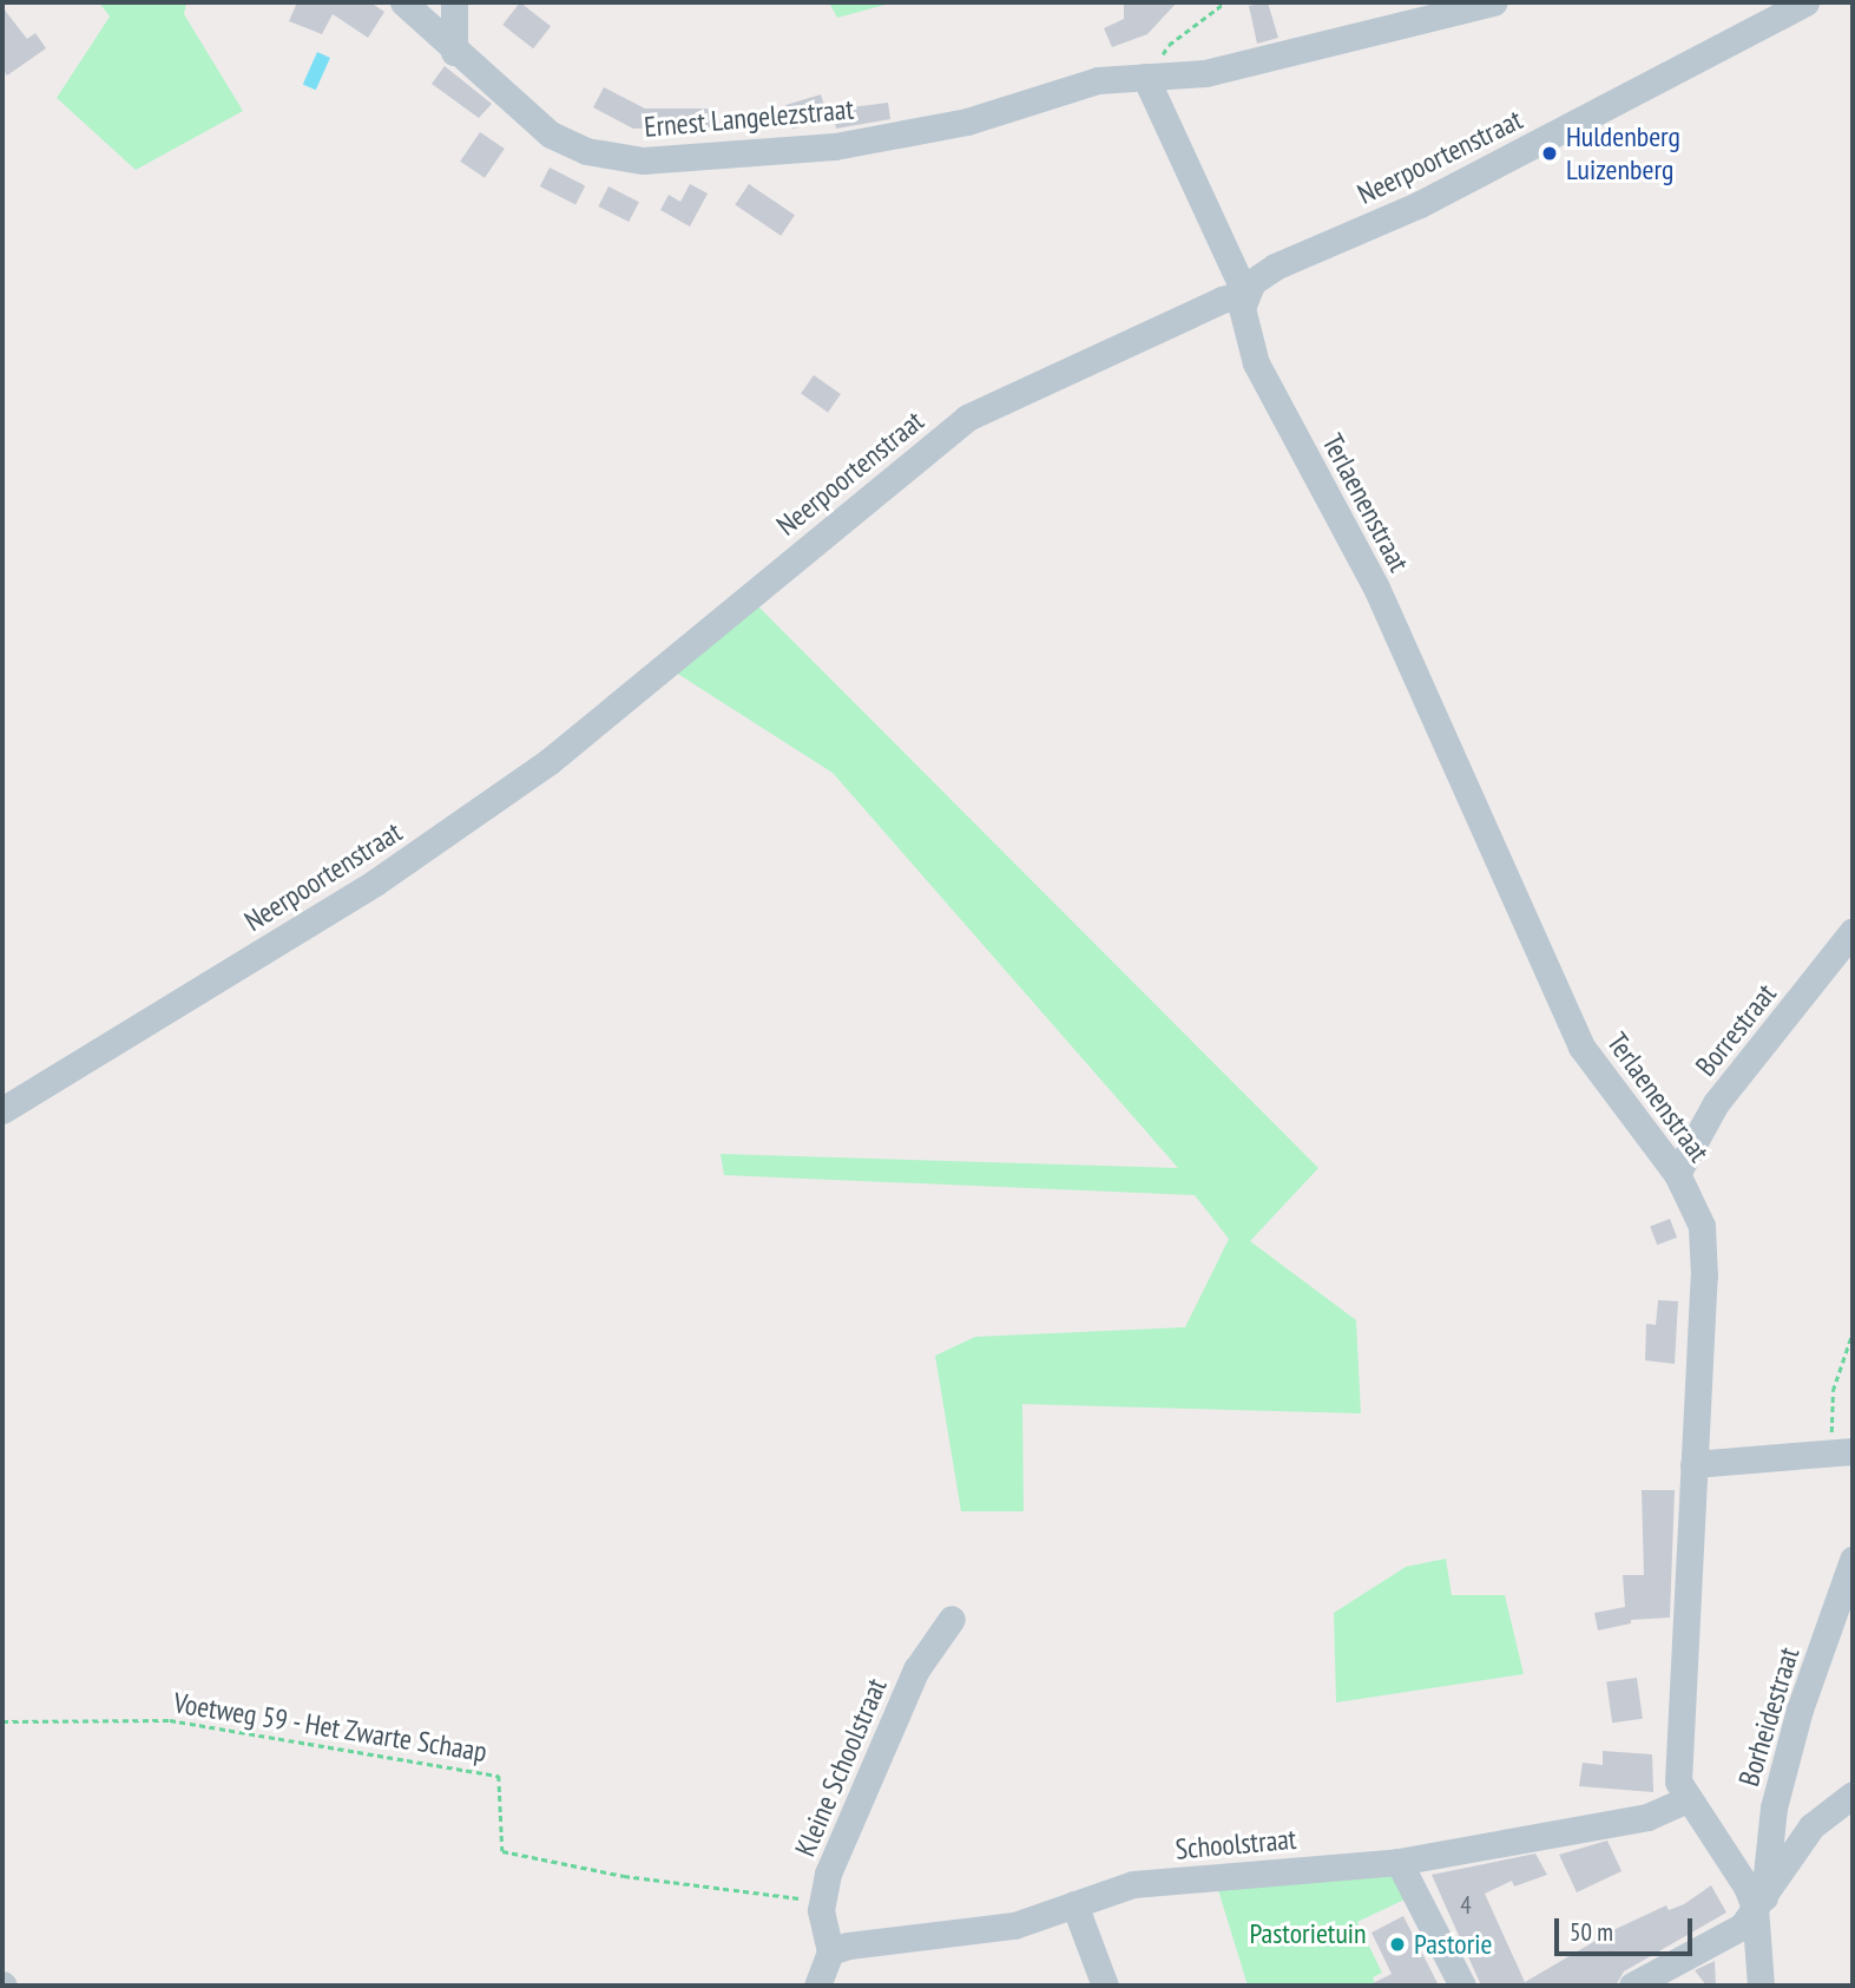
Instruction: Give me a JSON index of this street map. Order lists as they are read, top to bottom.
{
  "streets": {
    "street": [
      "Ernest Langelezstraat",
      "Neerpoortenstraat",
      "Terlaenenstraat",
      "Borrestraat",
      "Borheidestraat",
      "Kleine Schoolstraat",
      "Schoolstraat"
    ],
    "path": ["Voetweg 59 - Het Zwarte Schaap"]
  },
  "crossings": [
    ["Neerpoortenstraat", "Terlaenenstraat"],
    ["Terlaenenstraat", "Borrestraat"],
    ["Terlaenenstraat", "Borheidestraat"],
    ["Terlaenenstraat", "Schoolstraat"],
    ["Voetweg 59 - Het Zwarte Schaap", "Kleine Schoolstraat"],
    ["Kleine Schoolstraat", "Schoolstraat"]
  ],
  "parks": ["Pastorietuin"],
  "places": ["Huldenberg Luizenberg", "Pastorie"],
  "house_numbers": ["4"],
  "scale_bar": "50 m"
}
